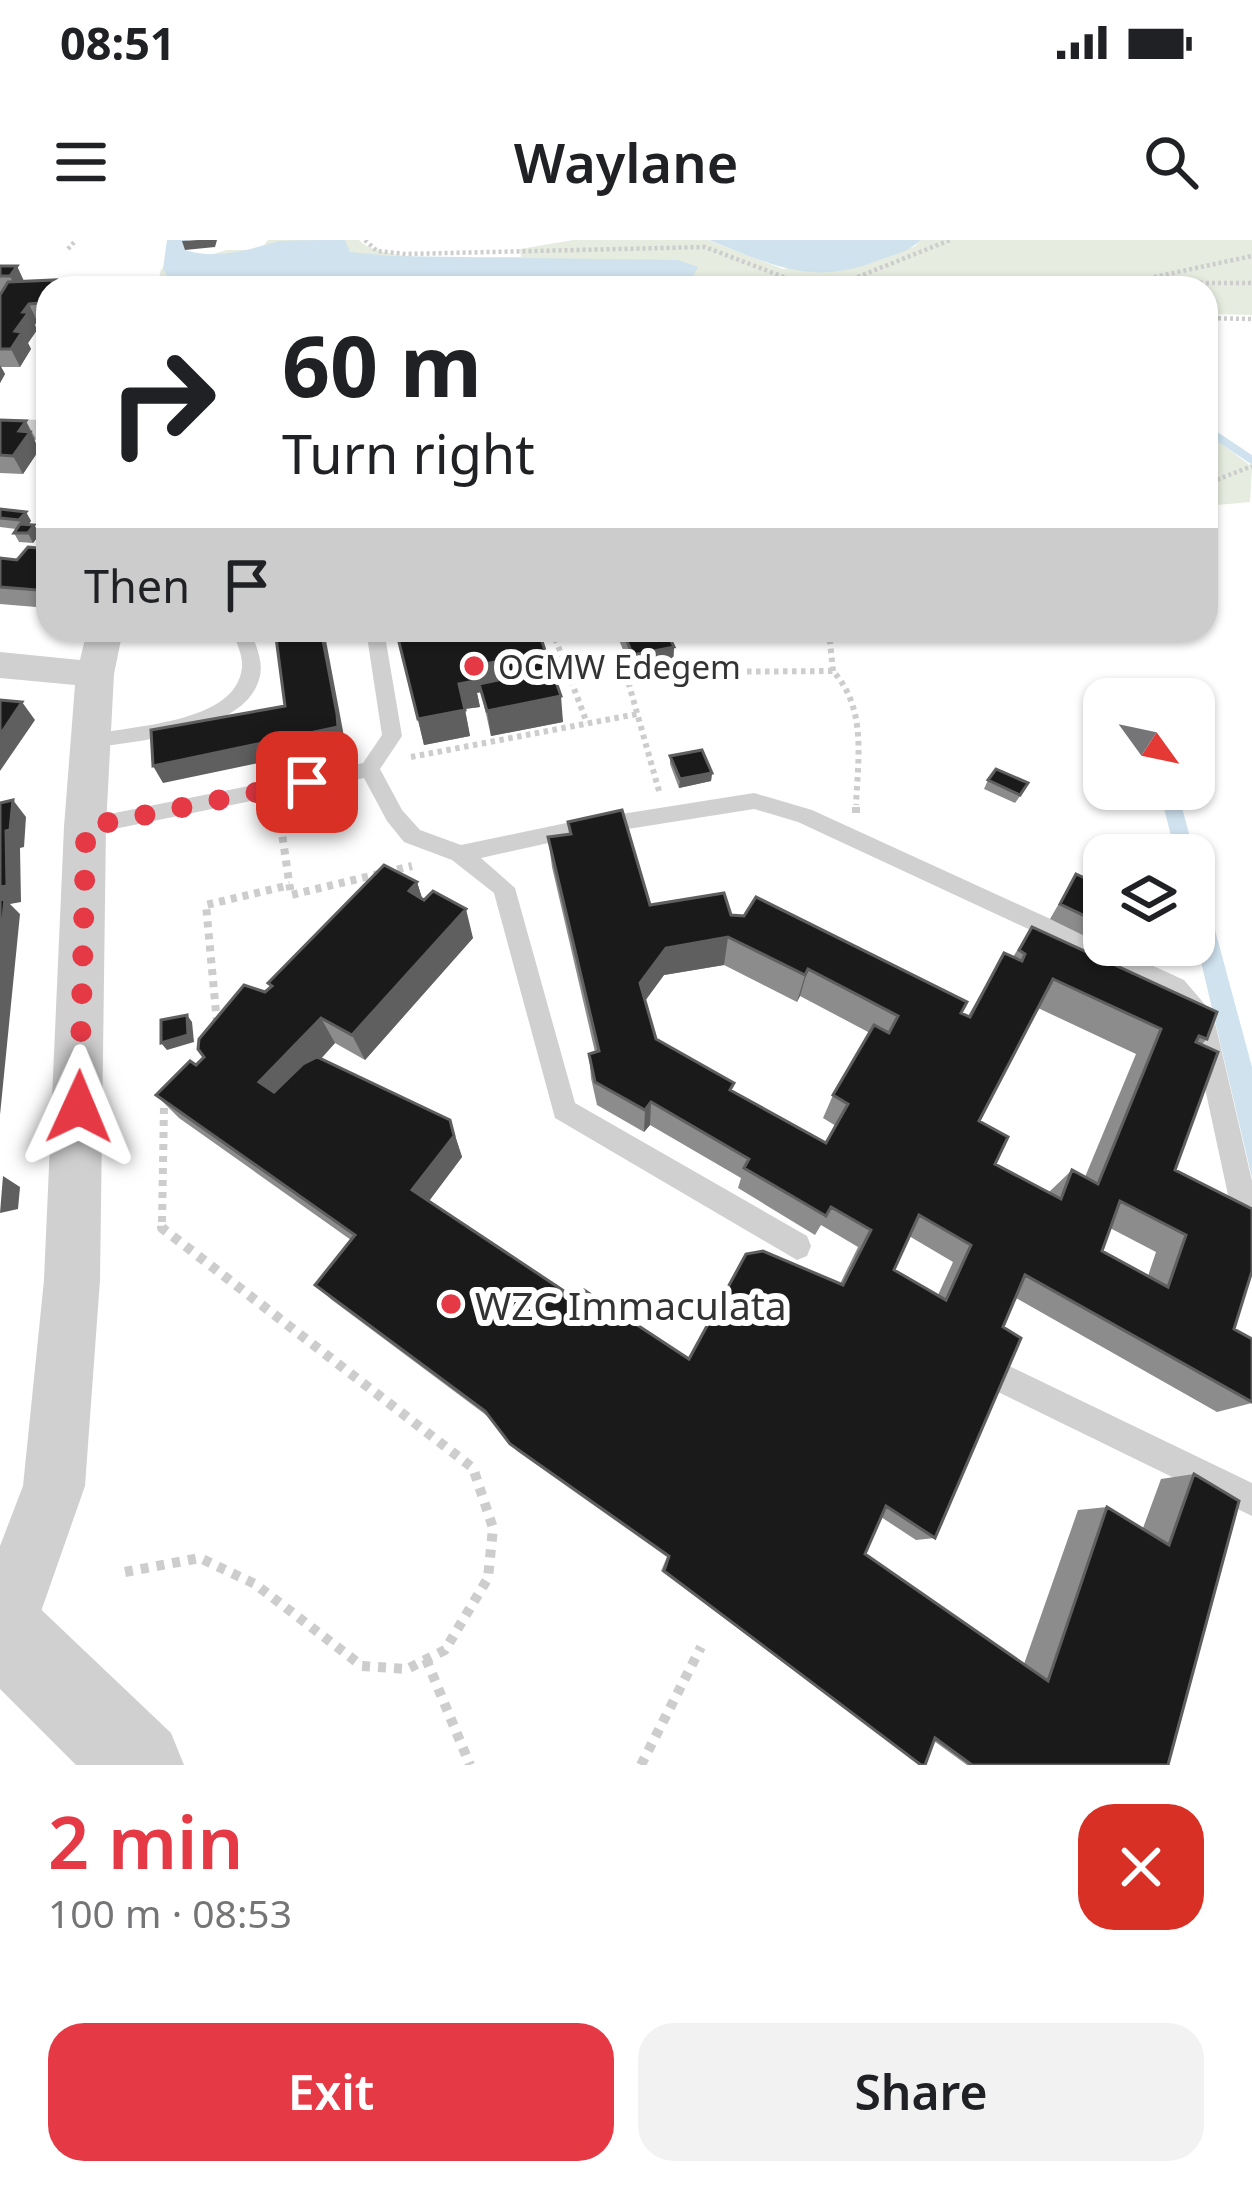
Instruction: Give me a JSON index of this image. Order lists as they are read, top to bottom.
{
  "places": ["OCMW Edegem", "WZC Immaculata"],
  "north": "bottom right",
  "page": {
    "status": "08:51",
    "header": "Waylane",
    "turn": ["60 m", "Turn right"],
    "then": "Then",
    "heading": ["2 min", "100 m · 08:53"],
    "buttons": ["Exit", "Share"]
  }
}
